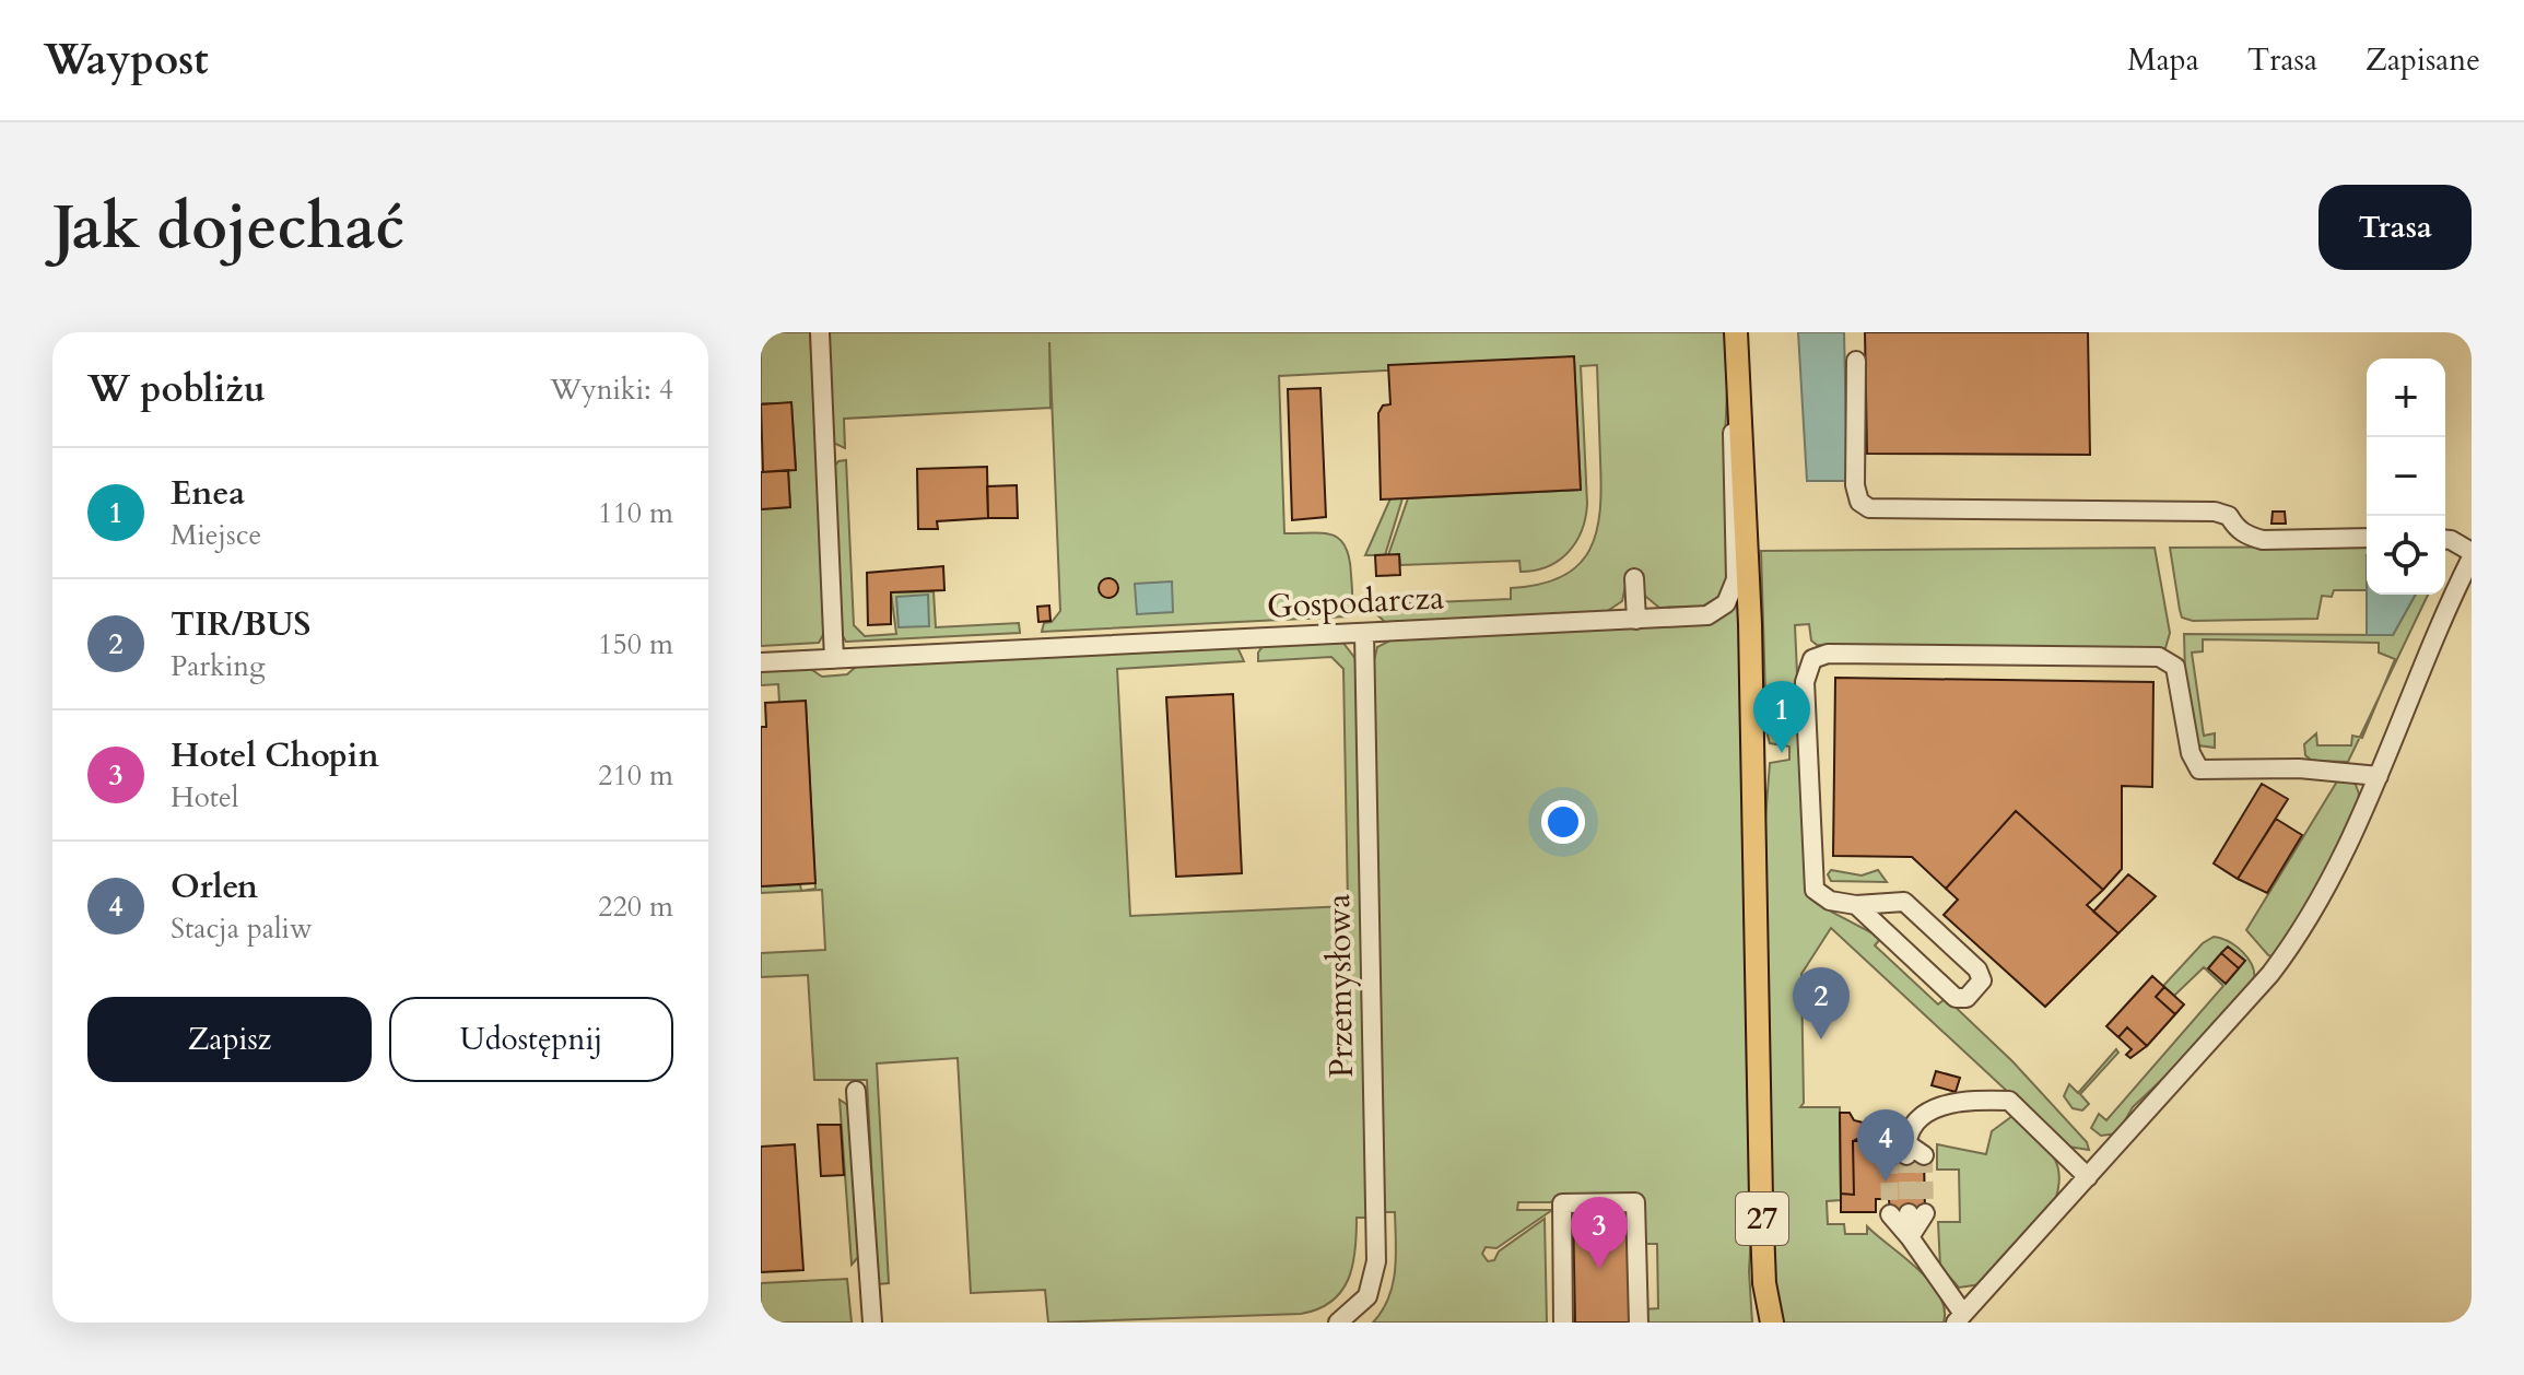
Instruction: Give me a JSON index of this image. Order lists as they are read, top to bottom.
{
  "streets": {
    "main road": ["27"],
    "street": ["Gospodarcza", "Przemysłowa"]
  },
  "crossings": [
    ["Gospodarcza", "Przemysłowa"],
    ["Gospodarcza", "27"]
  ],
  "page": {
    "header": "Waypost",
    "nav": ["Mapa", "Trasa", "Zapisane"],
    "buttons": [
      "Trasa",
      ["Zapisz", "Udostępnij"]
    ],
    "title": "Jak dojechać",
    "heading": ["W pobliżu", "Wyniki: 4"],
    "map_buttons": ["+", "−"],
    "list": [
      {
        "mark": "1",
        "name": "Enea",
        "note": "Miejsce",
        "value": "110 m"
      },
      {
        "mark": "2",
        "name": "TIR/BUS",
        "note": "Parking",
        "value": "150 m"
      },
      {
        "mark": "3",
        "name": "Hotel Chopin",
        "note": "Hotel",
        "value": "210 m"
      },
      {
        "mark": "4",
        "name": "Orlen",
        "note": "Stacja paliw",
        "value": "220 m"
      }
    ],
    "pins": [
      "1",
      "2",
      "4",
      "3"
    ]
  }
}
